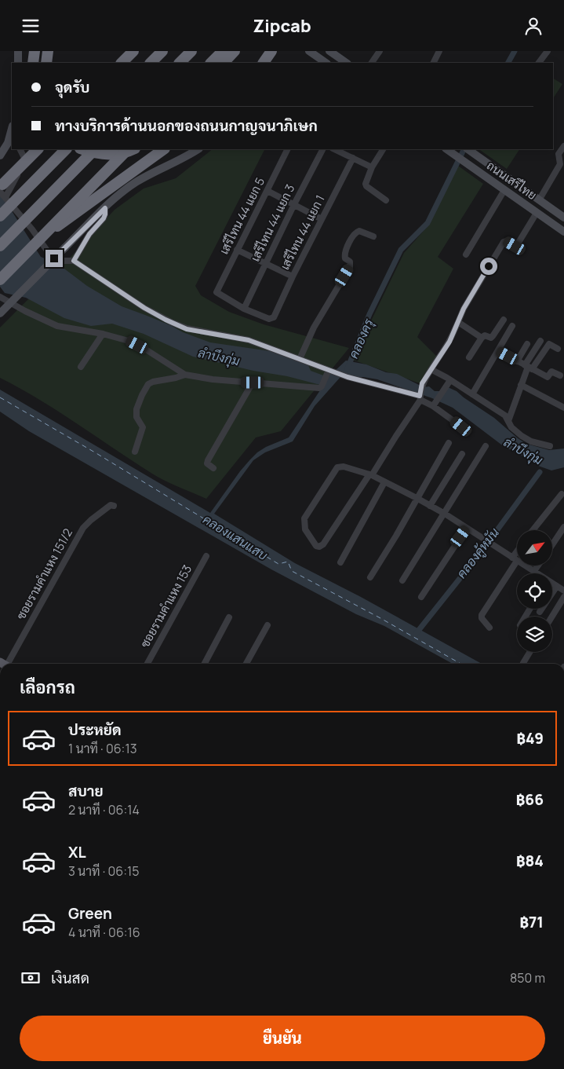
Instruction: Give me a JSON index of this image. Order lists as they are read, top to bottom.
{
  "streets": {
    "main road": ["ถนนเสรีไทย"],
    "street": [
      "เสรีไทน 44 แยก 5",
      "เสรีไทน 44 แยก 3",
      "เสรีไทน 44 แยก 1",
      "ซอยรามคำแหง 151/2",
      "ซอยรามคำแหง 153"
    ]
  },
  "crossings": [
    ["เสรีไทน 44 แยก 5", "เสรีไทน 44 แยก 3"],
    ["เสรีไทน 44 แยก 5", "เสรีไทน 44 แยก 1"],
    ["เสรีไทน 44 แยก 3", "เสรีไทน 44 แยก 1"]
  ],
  "water": [
    "คลองครุ",
    "ลำบึงกุ่ม",
    "คลองแสนแสบ",
    "คลองคู้หมัน"
  ],
  "north": "top right",
  "page": {
    "header": "Zipcab",
    "banner": ["จุดรับ", "ทางบริการด้านนอกของถนนกาญจนาภิเษก"],
    "heading": "เลือกรถ",
    "list": [
      {
        "name": "ประหยัด",
        "note": "1 นาที · 06:13",
        "value": "฿49"
      },
      {
        "name": "สบาย",
        "note": "2 นาที · 06:14",
        "value": "฿66"
      },
      {
        "name": "XL",
        "note": "3 นาที · 06:15",
        "value": "฿84"
      },
      {
        "name": "Green",
        "note": "4 นาที · 06:16",
        "value": "฿71"
      }
    ],
    "pay": ["เงินสด", "850 m"],
    "buttons": "ยืนยัน"
  }
}
